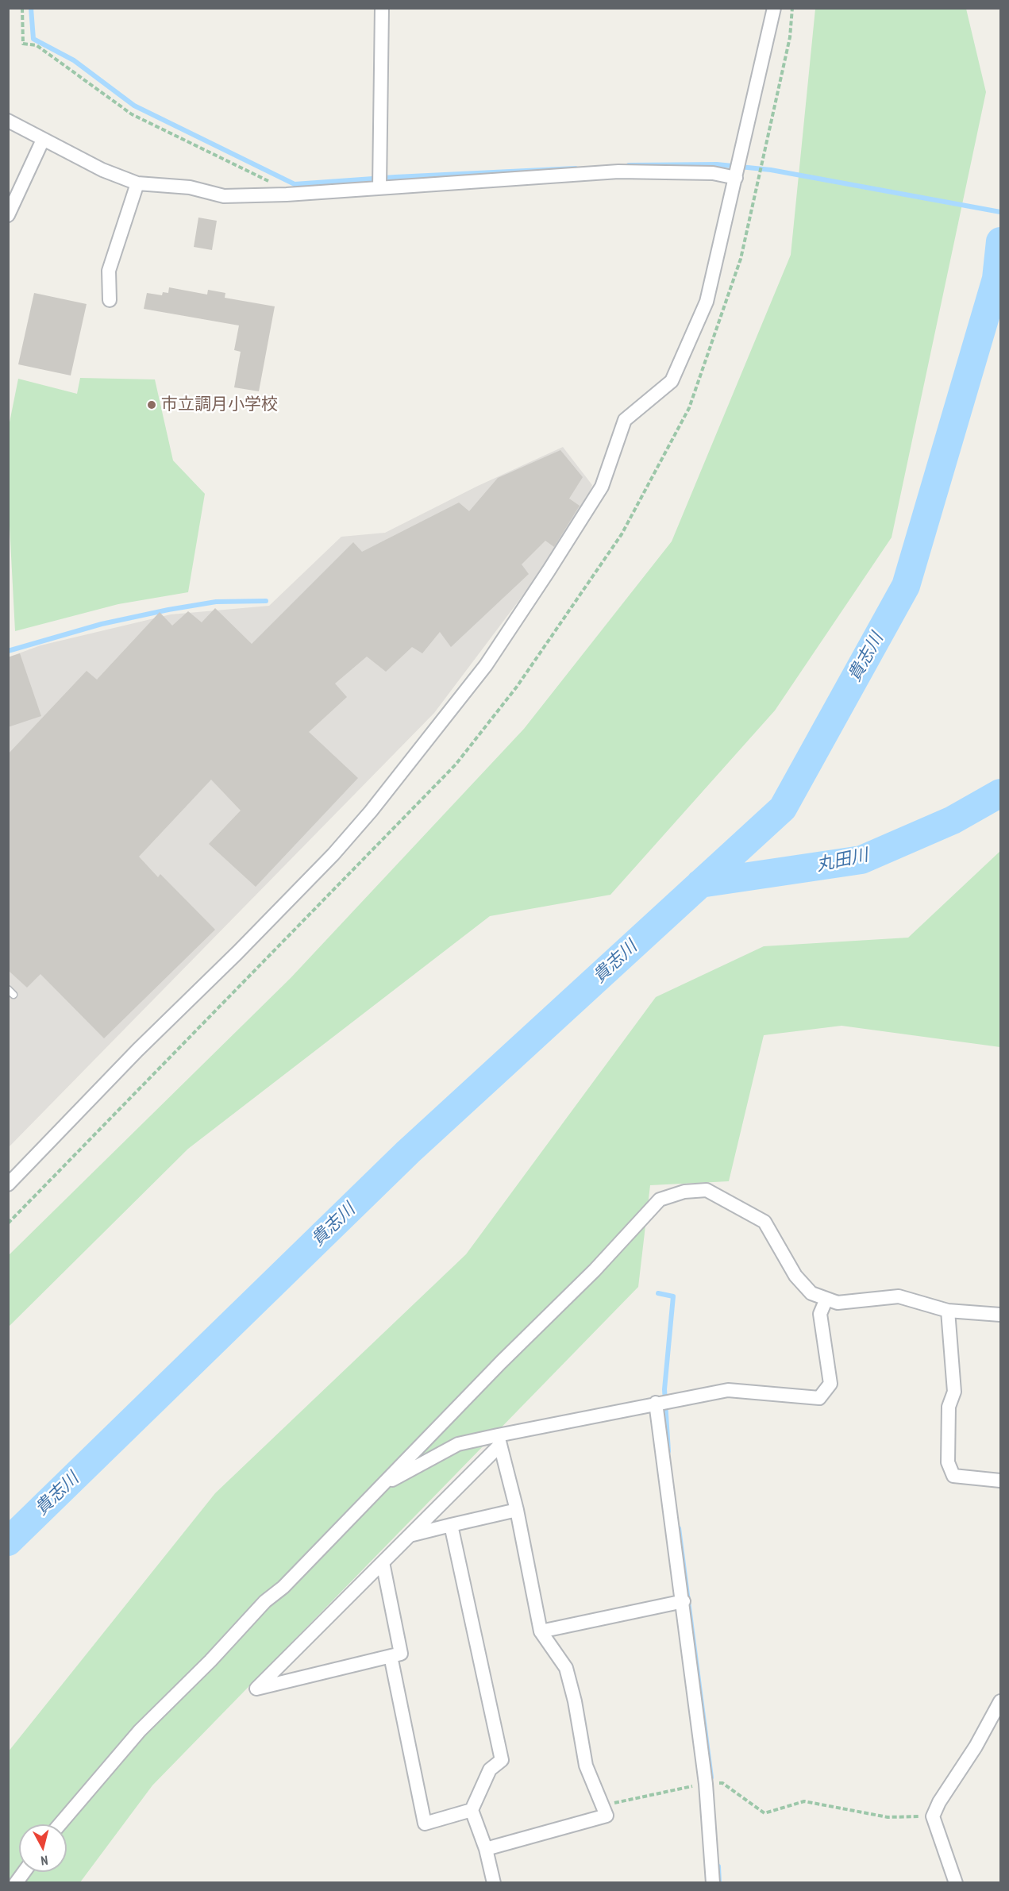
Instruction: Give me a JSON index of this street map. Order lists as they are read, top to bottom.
{
  "water": ["貴志川", "丸田川"],
  "places": ["市立調月小学校"],
  "north": "bottom"
}
